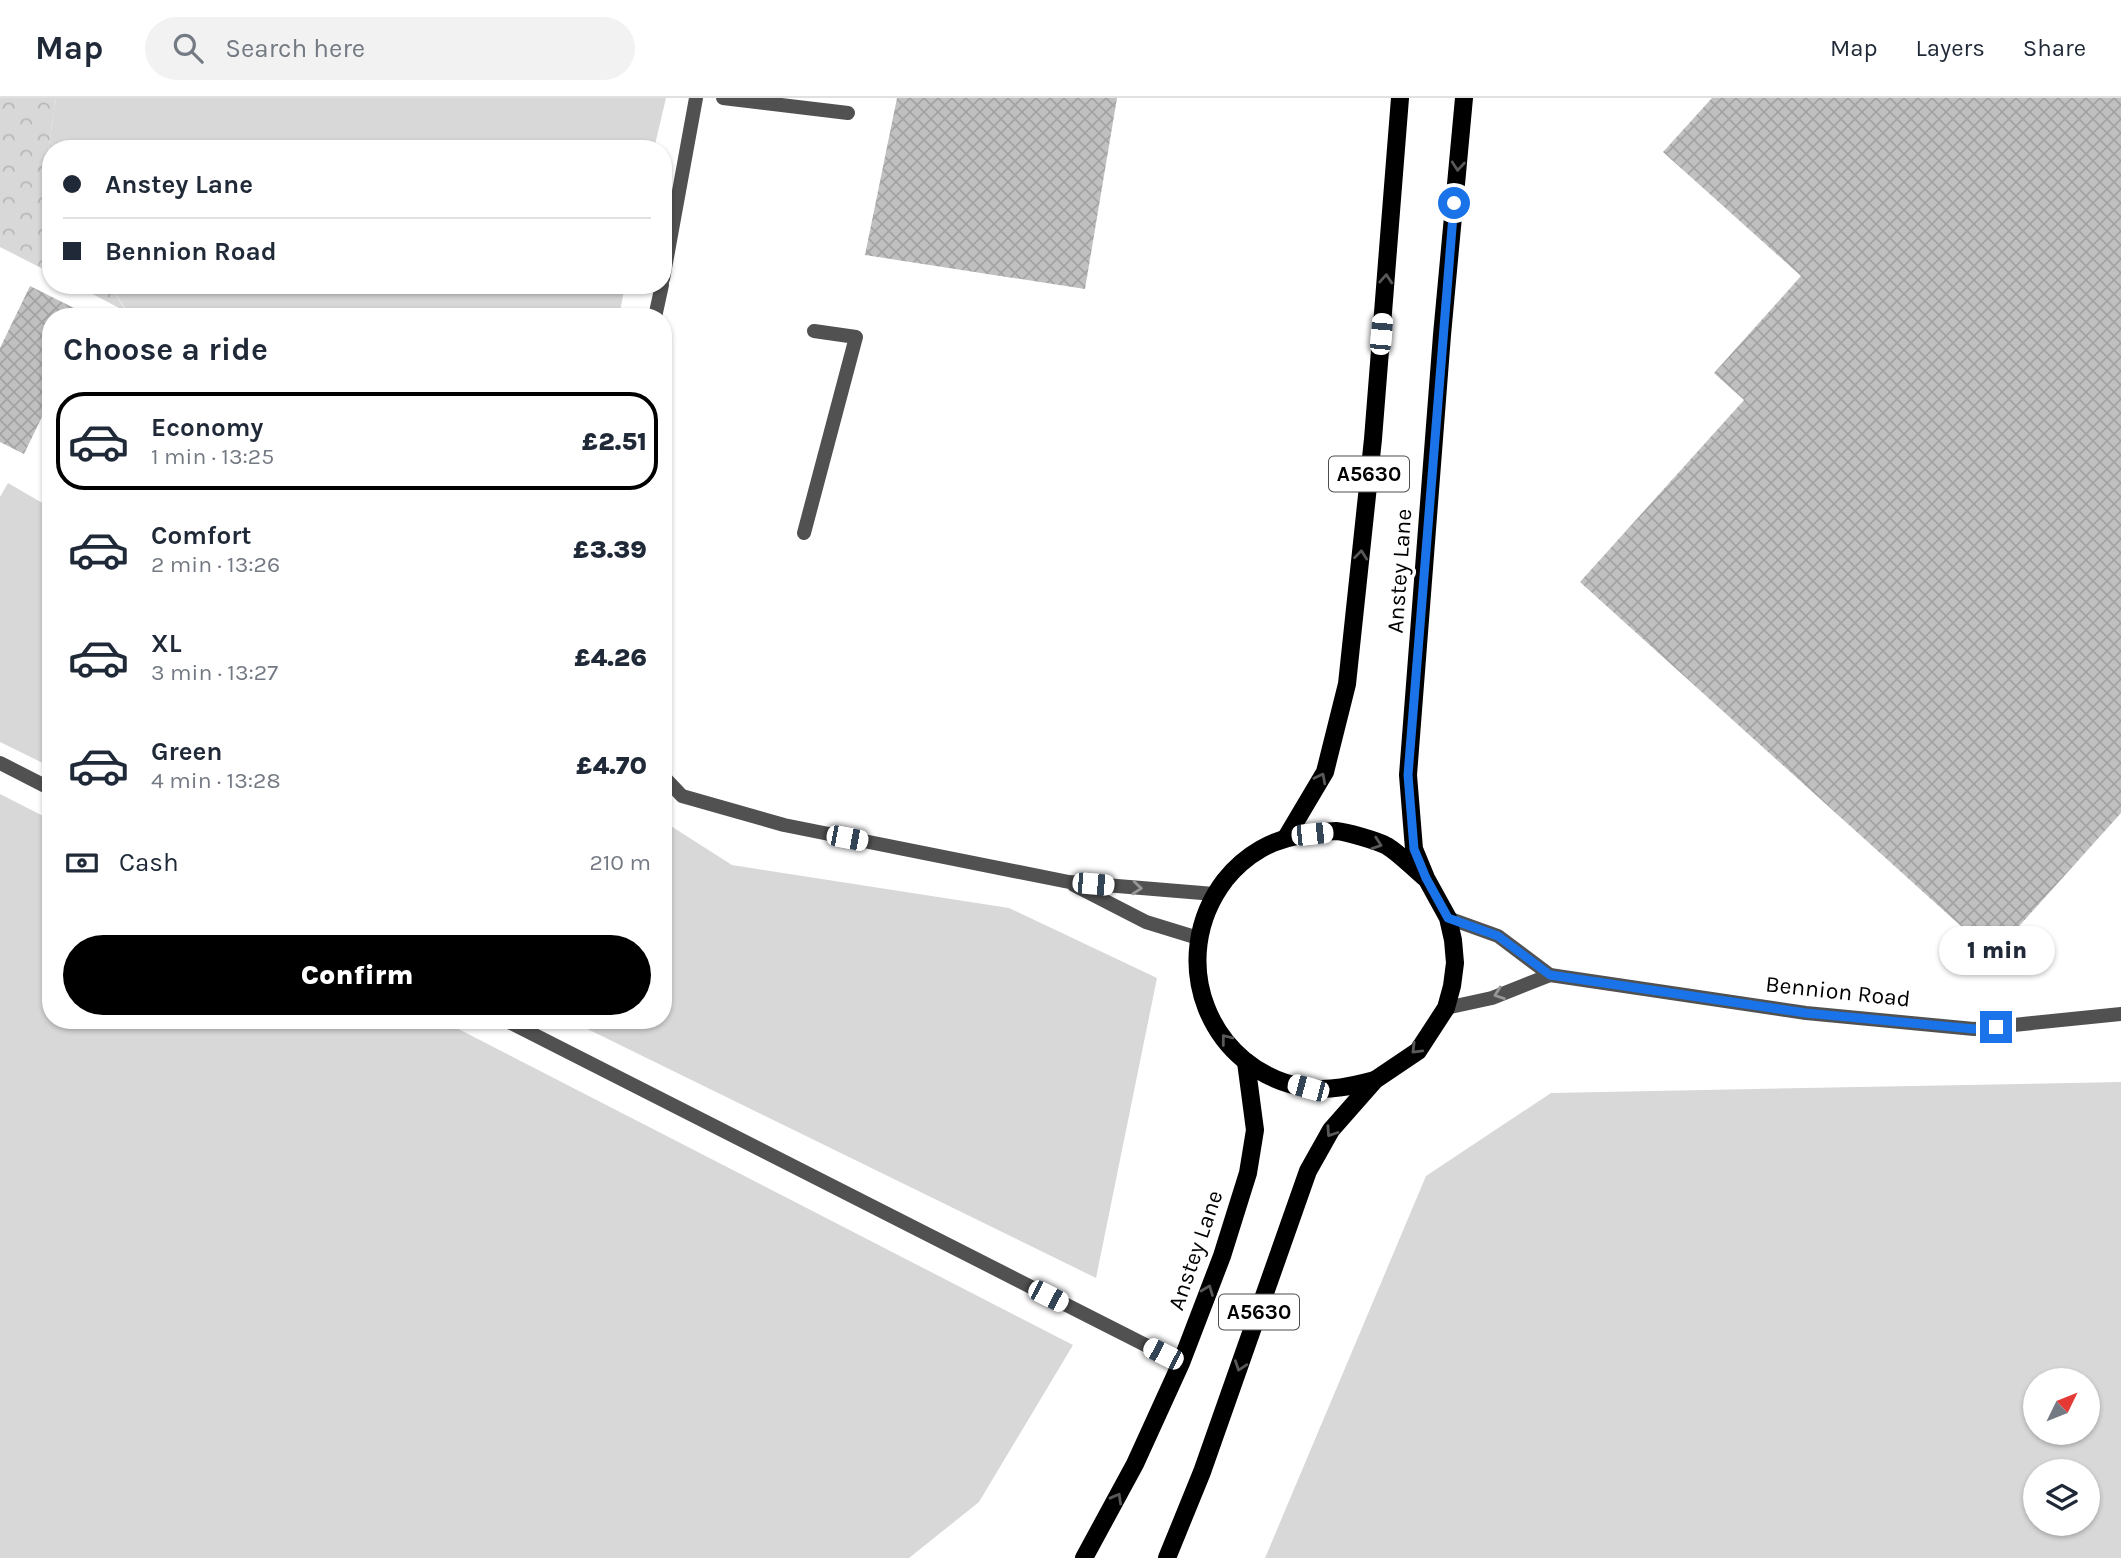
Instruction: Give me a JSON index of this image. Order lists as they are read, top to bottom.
{
  "streets": {
    "main road": ["A5630", "Anstey Lane"],
    "street": ["Bennion Road"]
  },
  "crossings": [
    ["A5630", "Anstey Lane"],
    ["Anstey Lane", "Bennion Road"]
  ],
  "north": "top right",
  "page": {
    "header": "Map",
    "search": "Search here",
    "nav": ["Map", "Layers", "Share"],
    "banner": ["Anstey Lane", "Bennion Road"],
    "heading": "Choose a ride",
    "list": [
      {
        "name": "Economy",
        "note": "1 min · 13:25",
        "value": "£2.51"
      },
      {
        "name": "Comfort",
        "note": "2 min · 13:26",
        "value": "£3.39"
      },
      {
        "name": "XL",
        "note": "3 min · 13:27",
        "value": "£4.26"
      },
      {
        "name": "Green",
        "note": "4 min · 13:28",
        "value": "£4.70"
      }
    ],
    "pay": ["Cash", "210 m"],
    "buttons": "Confirm",
    "bubble": "1 min"
  }
}
